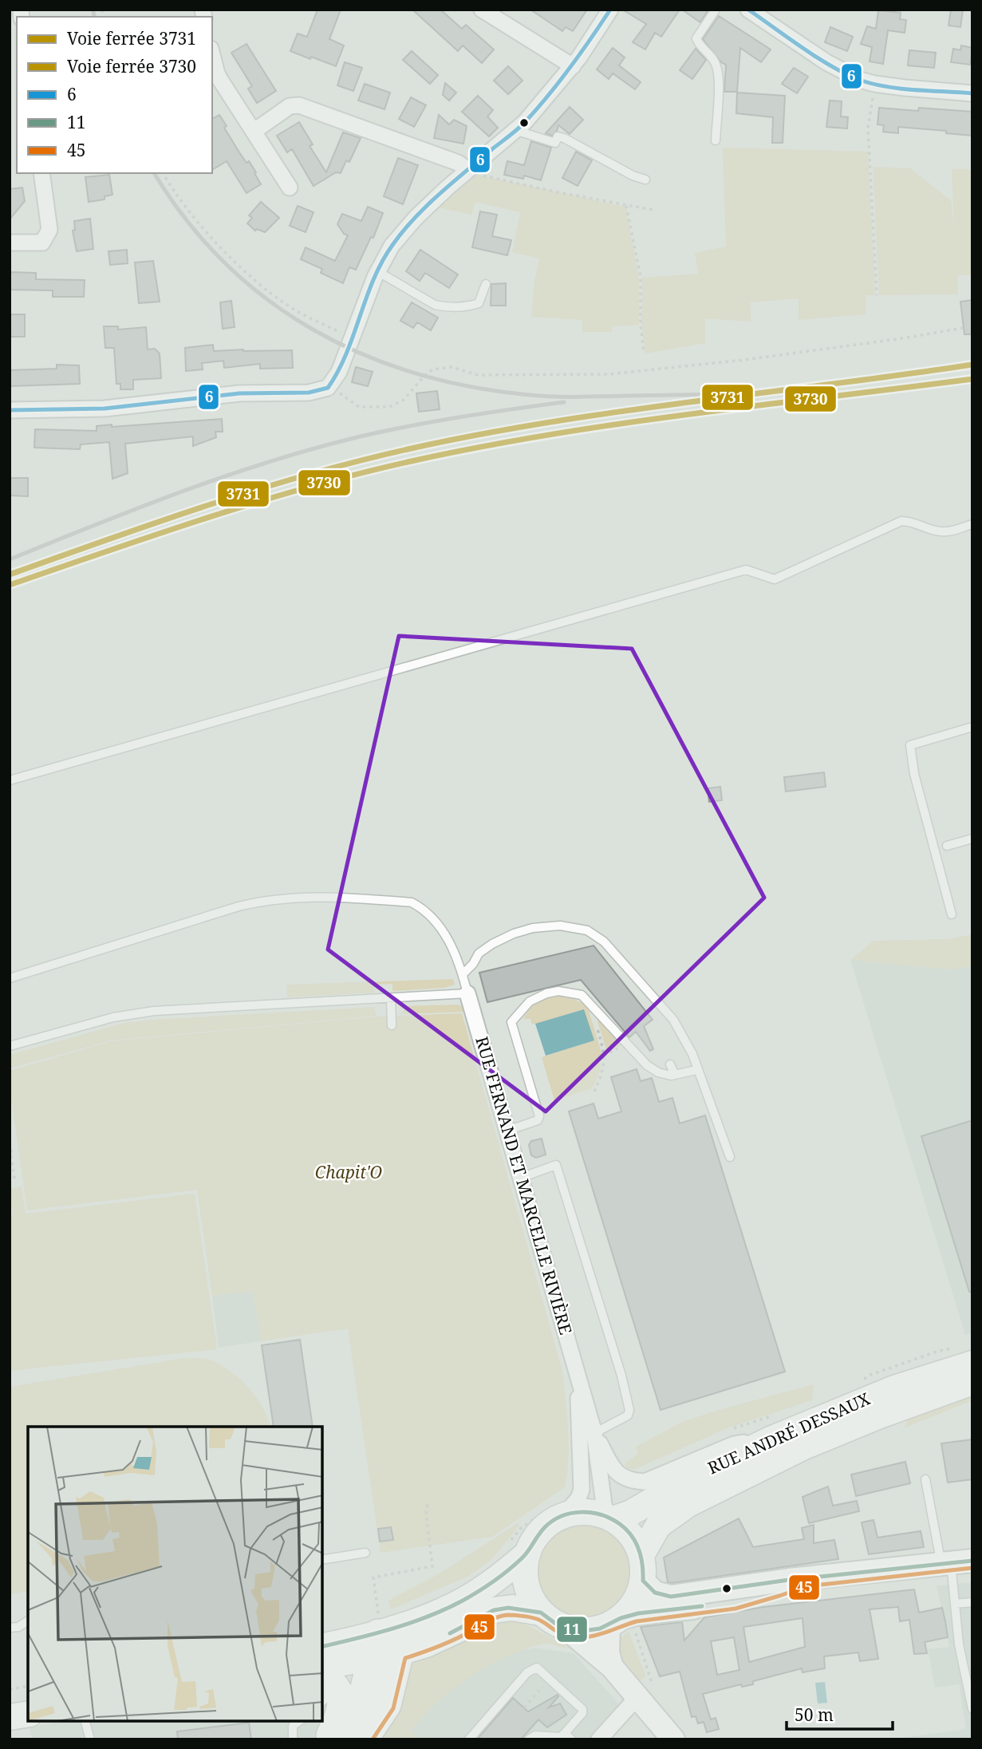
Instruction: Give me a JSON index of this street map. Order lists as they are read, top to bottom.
{
  "streets": {
    "main road": ["RUE ANDRÉ DESSAUX"],
    "street": ["RUE FERNAND ET MARCELLE RIVIÈRE"]
  },
  "crossings": [
    ["RUE FERNAND ET MARCELLE RIVIÈRE", "RUE ANDRÉ DESSAUX"]
  ],
  "parks": ["Chapit'O"],
  "lines": [
    "transit line 6",
    "rail line 3731",
    "rail line 3730",
    "transit line 11",
    "transit line 45"
  ],
  "legend": [
    "Voie ferrée 3731",
    "Voie ferrée 3730",
    "6",
    "11",
    "45"
  ],
  "scale_bar": "50 m"
}
